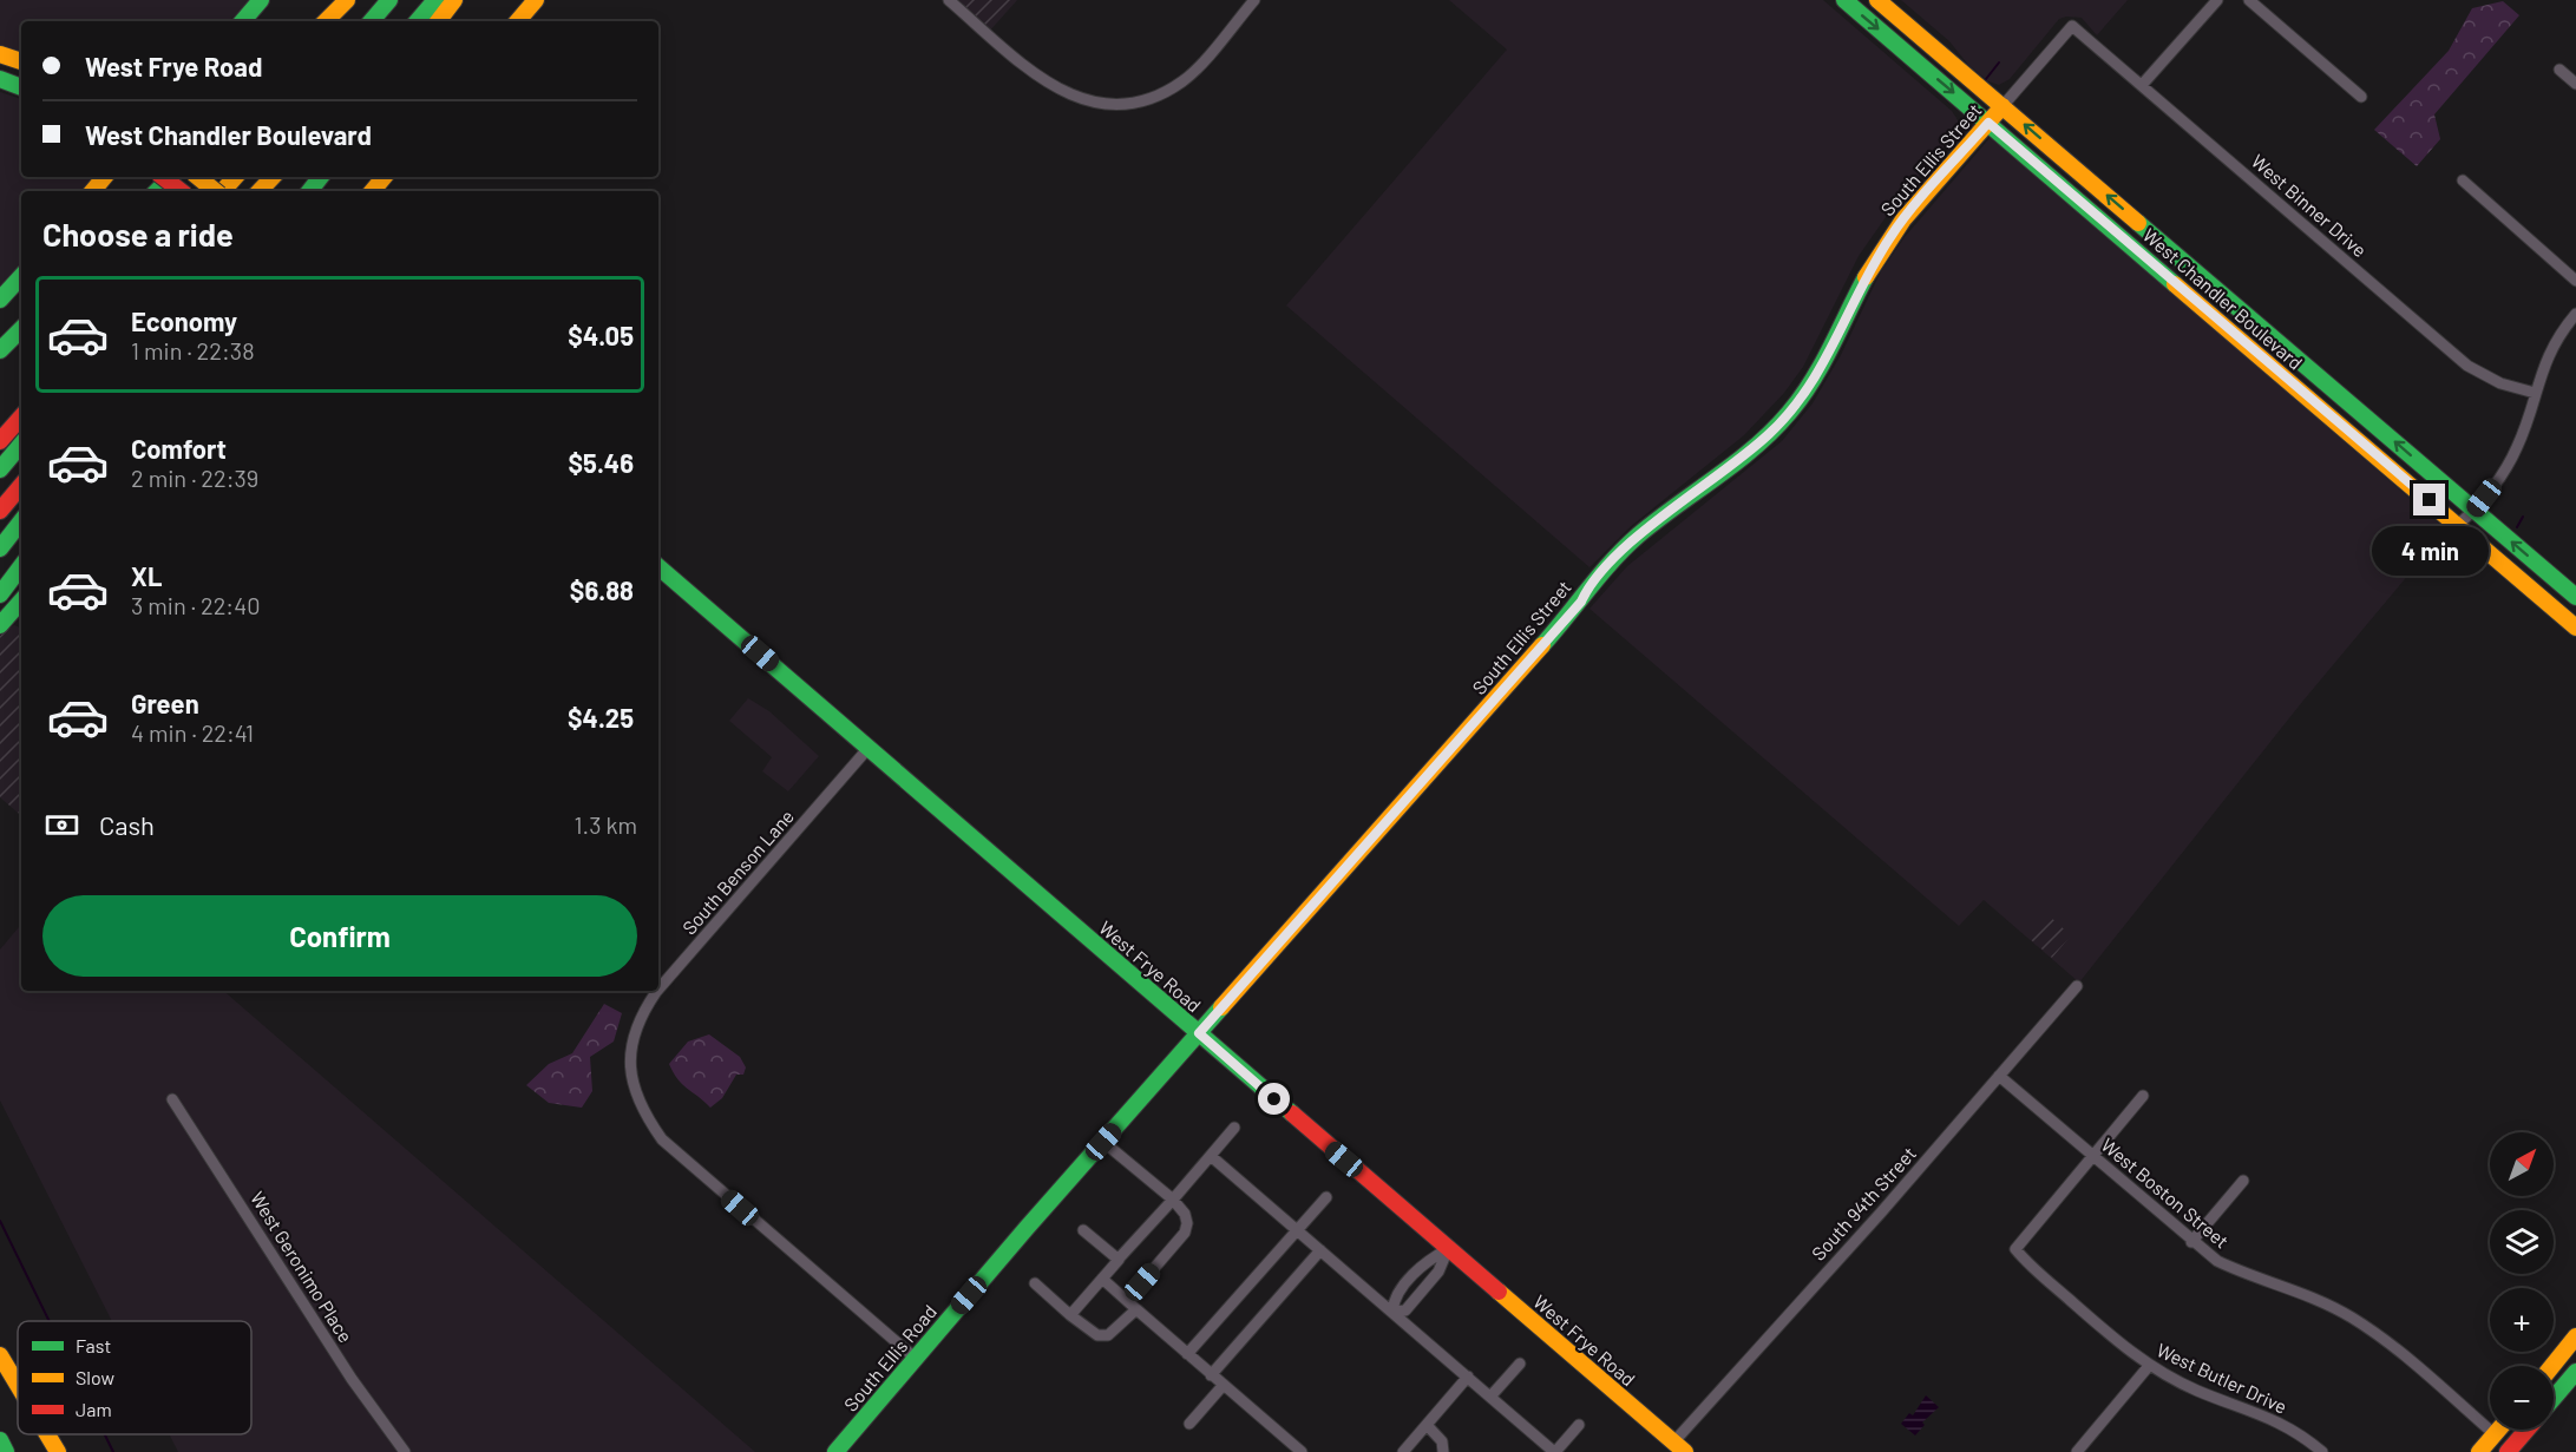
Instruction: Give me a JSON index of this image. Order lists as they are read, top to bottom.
{
  "streets": {
    "main road": [
      "South Ellis Street",
      "West Chandler Boulevard",
      "West Frye Road",
      "South Ellis Road"
    ],
    "street": [
      "West Binner Drive",
      "South Benson Lane",
      "West Boston Street",
      "South 94th Street",
      "West Geronimo Place",
      "West Butler Drive"
    ]
  },
  "crossings": [
    ["South Ellis Street", "West Binner Drive"],
    ["South Ellis Street", "West Chandler Boulevard"],
    ["South Ellis Street", "West Frye Road"],
    ["South Ellis Street", "South Ellis Road"],
    ["West Binner Drive", "West Chandler Boulevard"],
    ["South Benson Lane", "West Frye Road"],
    ["South Benson Lane", "South Ellis Road"],
    ["West Frye Road", "South 94th Street"],
    ["West Frye Road", "South Ellis Road"],
    ["West Boston Street", "South 94th Street"],
    ["West Boston Street", "West Butler Drive"]
  ],
  "legend": ["Fast", "Slow", "Jam"],
  "north": "top right",
  "page": {
    "banner": ["West Frye Road", "West Chandler Boulevard"],
    "heading": "Choose a ride",
    "list": [
      {
        "name": "Economy",
        "note": "1 min · 22:38",
        "value": "$4.05"
      },
      {
        "name": "Comfort",
        "note": "2 min · 22:39",
        "value": "$5.46"
      },
      {
        "name": "XL",
        "note": "3 min · 22:40",
        "value": "$6.88"
      },
      {
        "name": "Green",
        "note": "4 min · 22:41",
        "value": "$4.25"
      }
    ],
    "bubble": "4 min",
    "pay": ["Cash", "1.3 km"],
    "buttons": "Confirm",
    "map_buttons": ["+", "−"]
  }
}
